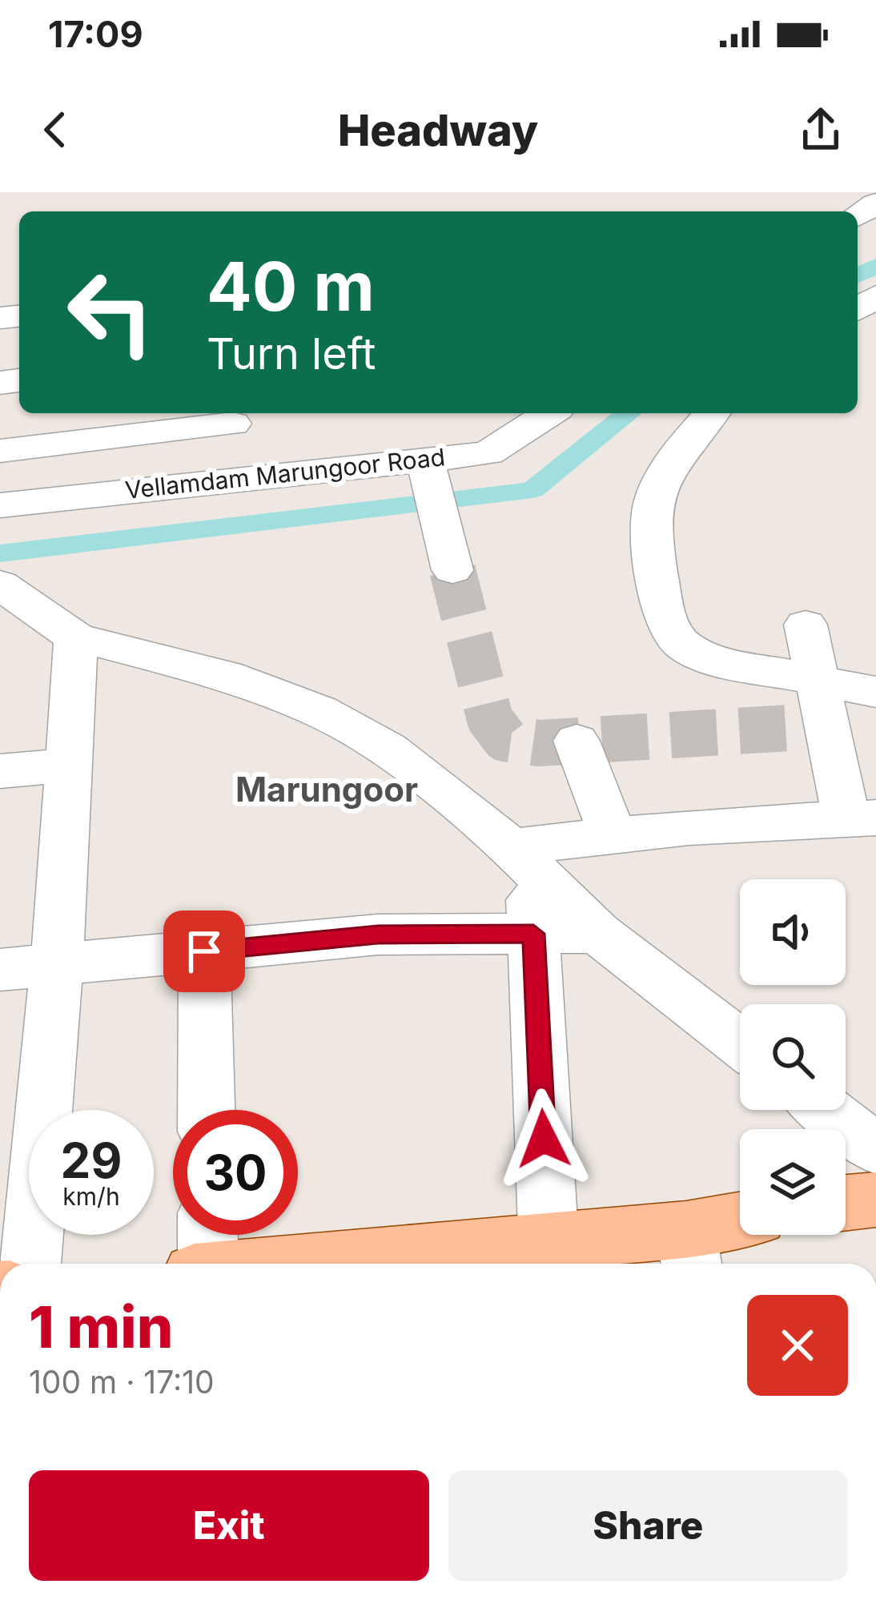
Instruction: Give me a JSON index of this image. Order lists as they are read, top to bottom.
{
  "streets": {
    "street": ["Vellamdam Marungoor Road"]
  },
  "districts": ["Marungoor"],
  "page": {
    "status": "17:09",
    "header": "Headway",
    "turn": ["40 m", "Turn left"],
    "speed": "29 km/h",
    "limit": "30",
    "heading": ["1 min", "100 m · 17:10"],
    "buttons": ["Exit", "Share"]
  }
}
